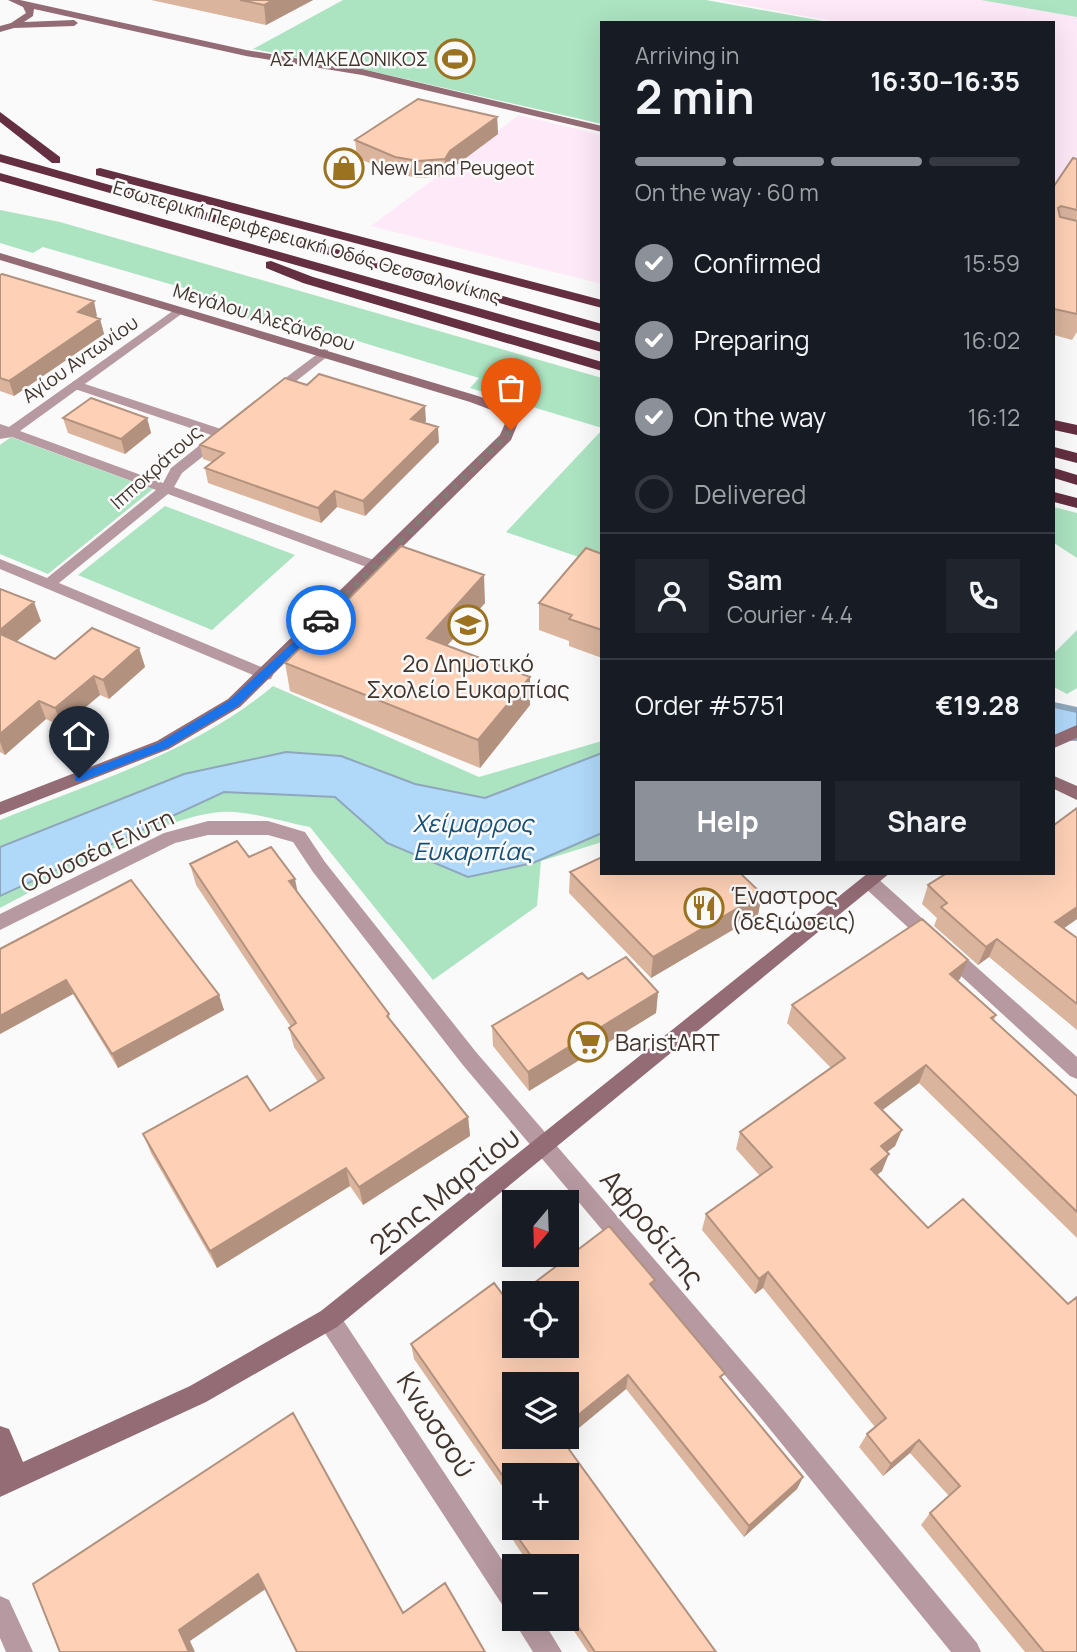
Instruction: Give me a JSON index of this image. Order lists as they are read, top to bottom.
{
  "streets": {
    "highway": ["Εσωτερική Περιφερειακή Οδός Θεσσαλονίκης"],
    "street": [
      "Μεγάλου Αλεξάνδρου",
      "Αγίου Αντωνίου",
      "Ιπποκράτους",
      "Οδυσσέα Ελύτη",
      "25ης Μαρτίου",
      "Αφροδίτης",
      "Κνωσσού"
    ]
  },
  "crossings": [
    ["Μεγάλου Αλεξάνδρου", "Αγίου Αντωνίου"],
    ["Αγίου Αντωνίου", "Ιπποκράτους"],
    ["Οδυσσέα Ελύτη", "Αφροδίτης"],
    ["25ης Μαρτίου", "Αφροδίτης"],
    ["25ης Μαρτίου", "Κνωσσού"]
  ],
  "water": ["Χείμαρρος Ευκαρπίας"],
  "places": {
    "sports": ["ΑΣ ΜΑΚΕΔΟΝΙΚΟΣ"],
    "shop": ["New Land Peugeot"],
    "school or university": ["2ο Δημοτικό Σχολείο Ευκαρπίας"],
    "restaurant": ["Έναστρος (δεξιώσεις)"],
    "supermarket": ["BaristART"]
  },
  "north": "bottom",
  "page": {
    "heading": ["2 min", "Arriving in", "16:30–16:35"],
    "panel": [
      "Sam",
      "Courier · 4.4",
      "Order #5751",
      "€19.28"
    ],
    "bar": "On the way · 60 m",
    "list": [
      ["Confirmed", "15:59"],
      ["Preparing", "16:02"],
      ["On the way", "16:12"],
      "Delivered"
    ],
    "buttons": ["Help", "Share"],
    "map_buttons": ["+", "−"]
  }
}
